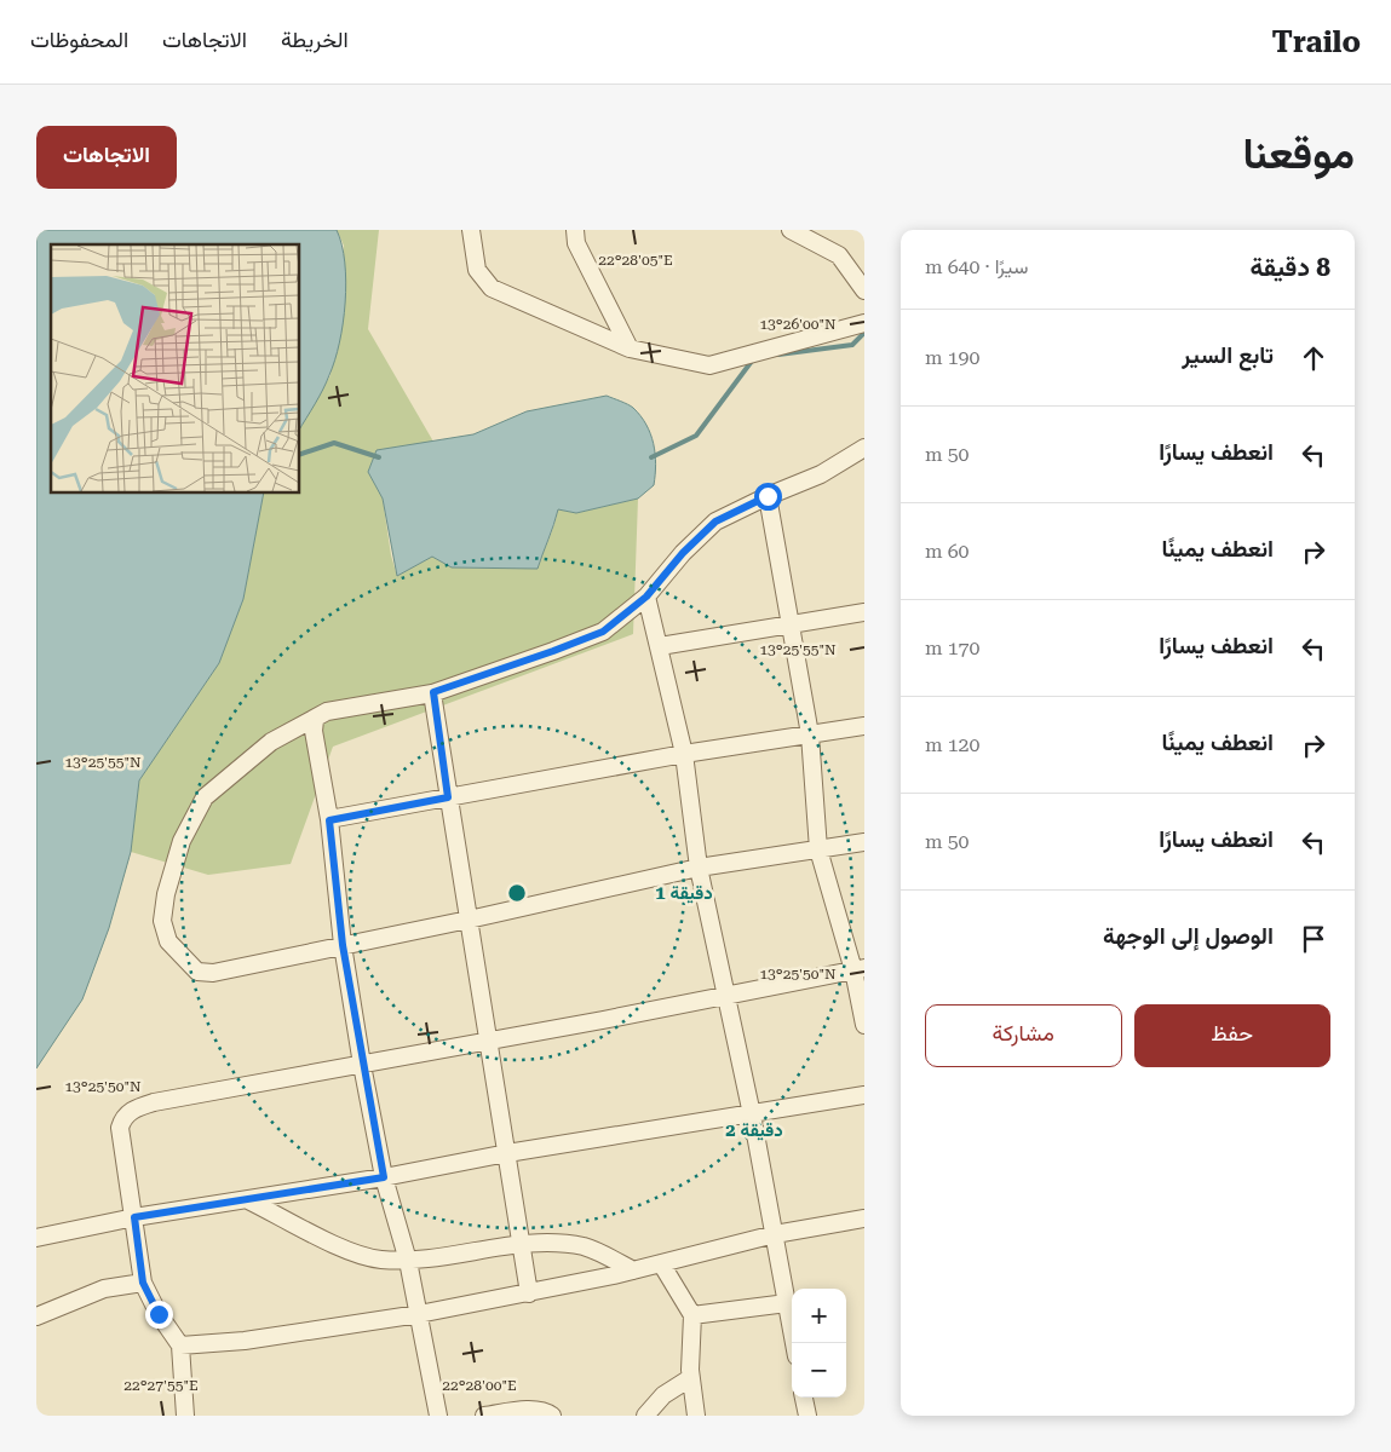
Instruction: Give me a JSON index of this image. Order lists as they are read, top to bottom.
{
  "page": {
    "header": "Trailo",
    "nav": ["الخريطة", "الاتجاهات", "المحفوظات"],
    "title": "موقعنا",
    "buttons": [
      "الاتجاهات",
      ["حفظ", "مشاركة"]
    ],
    "heading": ["8 دقيقة", "سيرًا · 640 m"],
    "list": [
      ["تابع السير", "190 m"],
      ["انعطف يسارًا", "50 m"],
      ["انعطف يمينًا", "60 m"],
      ["انعطف يسارًا", "170 m"],
      ["انعطف يمينًا", "120 m"],
      ["انعطف يسارًا", "50 m"],
      "الوصول إلى الوجهة"
    ],
    "map_buttons": ["+", "−"]
  },
  "coordinates": [
    "22°28'05\"E",
    "13°26'00\"N",
    "13°25'55\"N",
    "13°25'50\"N",
    "22°27'55\"E",
    "22°28'00\"E"
  ],
  "rings": ["1 دقيقة", "2 دقيقة"]
}
